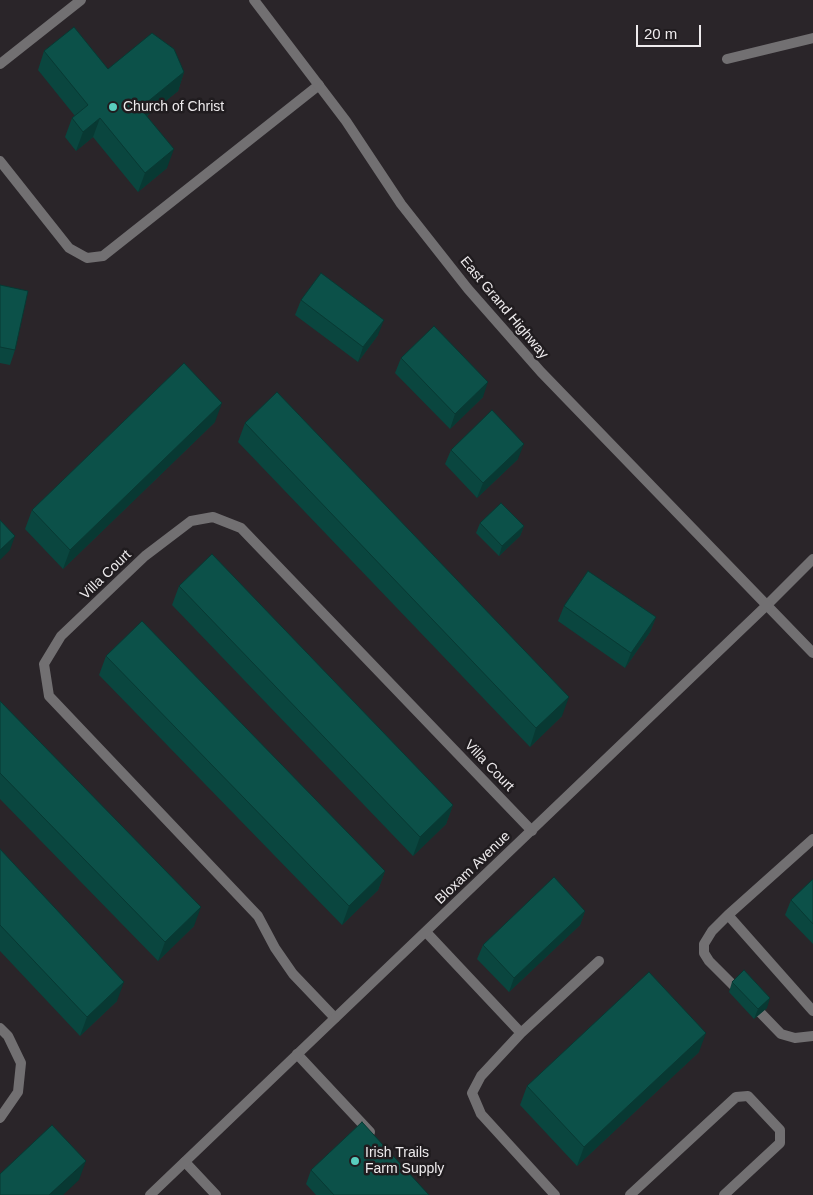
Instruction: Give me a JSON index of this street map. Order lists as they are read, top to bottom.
{
  "streets": {
    "street": ["East Grand Highway", "Villa Court", "Bloxam Avenue"]
  },
  "crossings": [
    ["East Grand Highway", "Bloxam Avenue"],
    ["Villa Court", "Bloxam Avenue"]
  ],
  "places": ["Church of Christ", "Irish Trails Farm Supply"],
  "scale_bar": "20 m"
}
